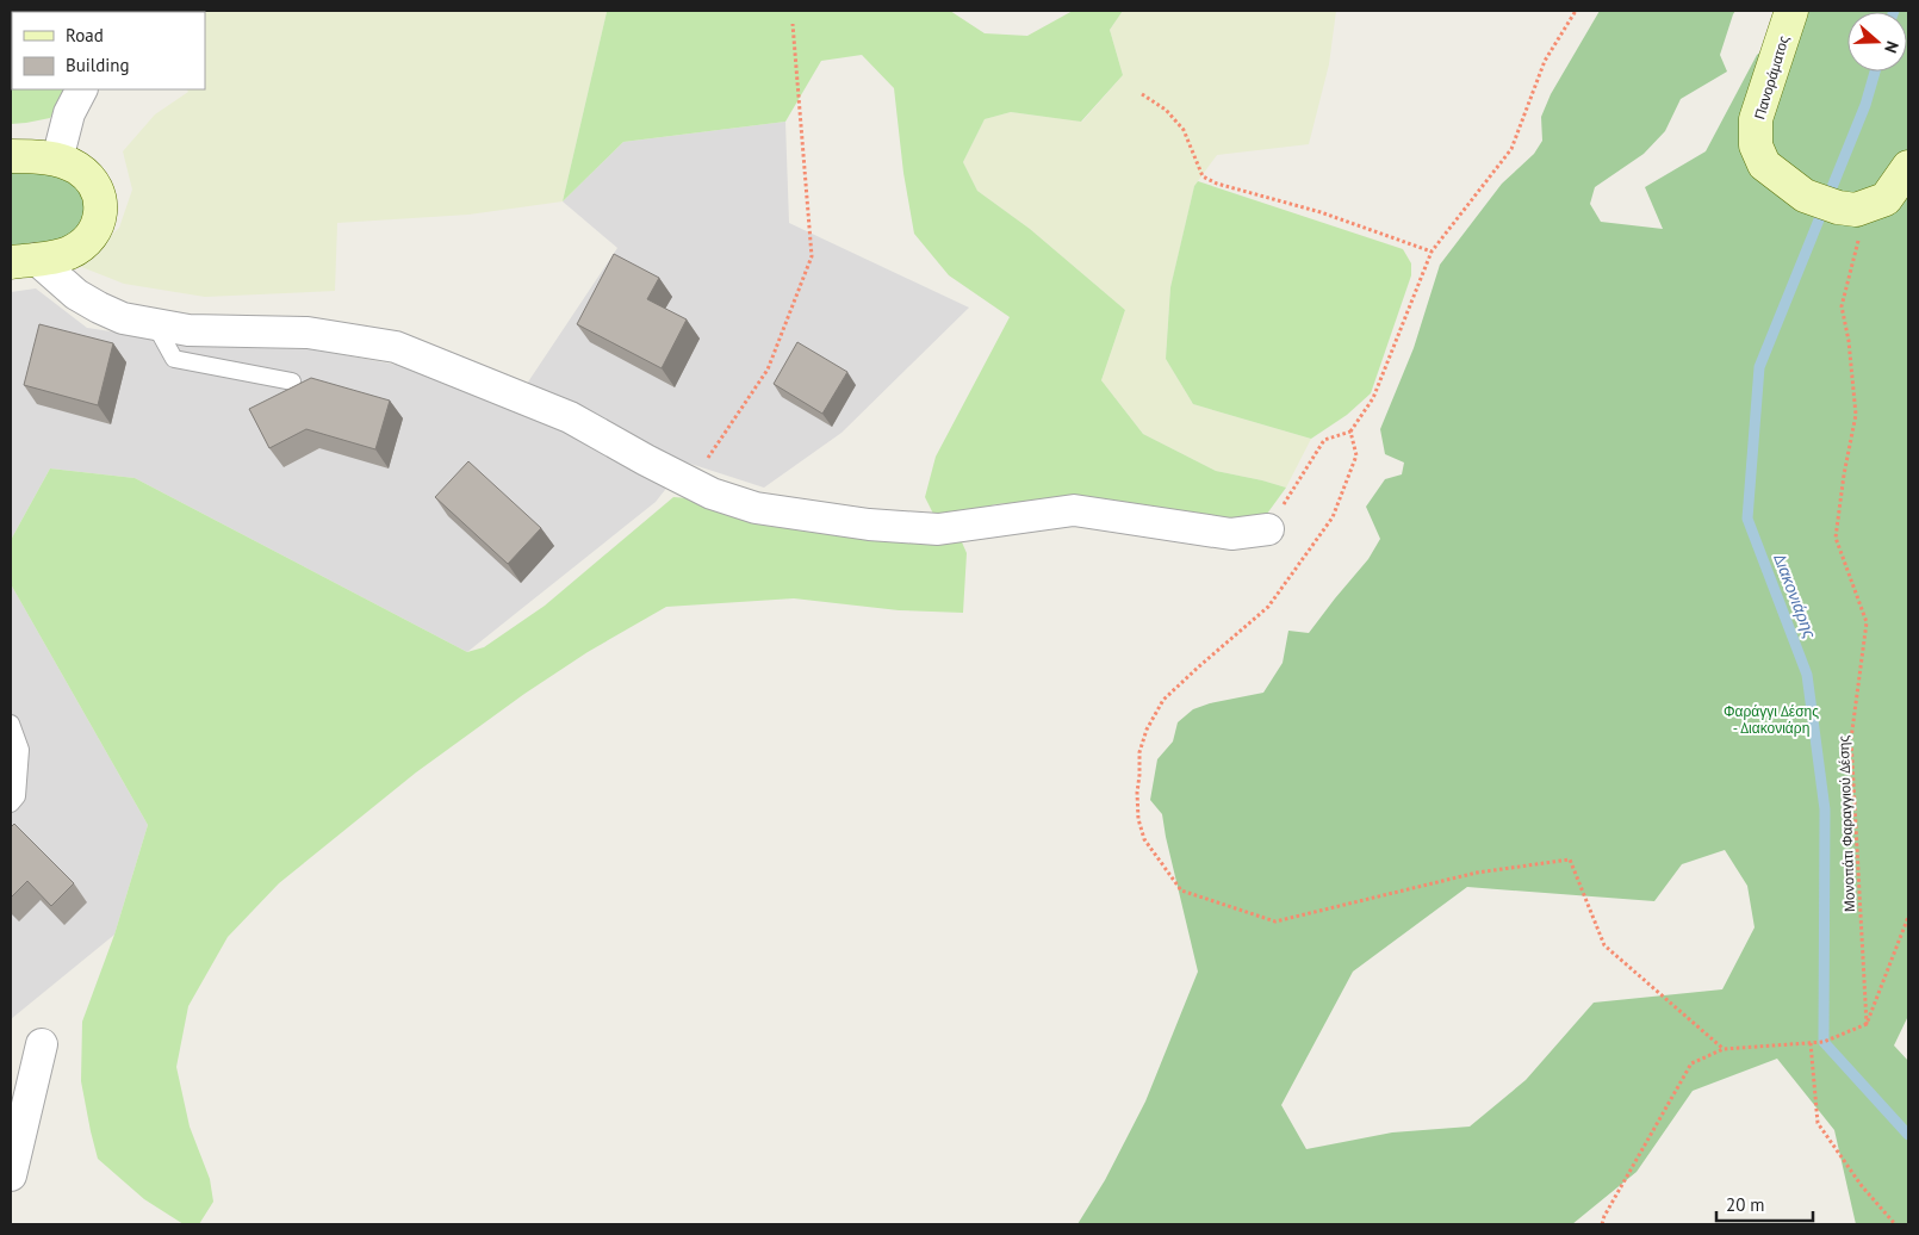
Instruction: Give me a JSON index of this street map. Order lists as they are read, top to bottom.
{
  "streets": {
    "main road": ["Πανοράματος"],
    "path": ["Μονοπάτι Φαραγγιού Δέσης"]
  },
  "crossings": [
    ["Πανοράματος", "Μονοπάτι Φαραγγιού Δέσης"]
  ],
  "water": ["Διακονιάρης"],
  "parks": ["Φαράγγι Δέσης - Διακονιάρη"],
  "legend": ["Road", "Building"],
  "scale_bar": "20 m",
  "north": "right"
}
